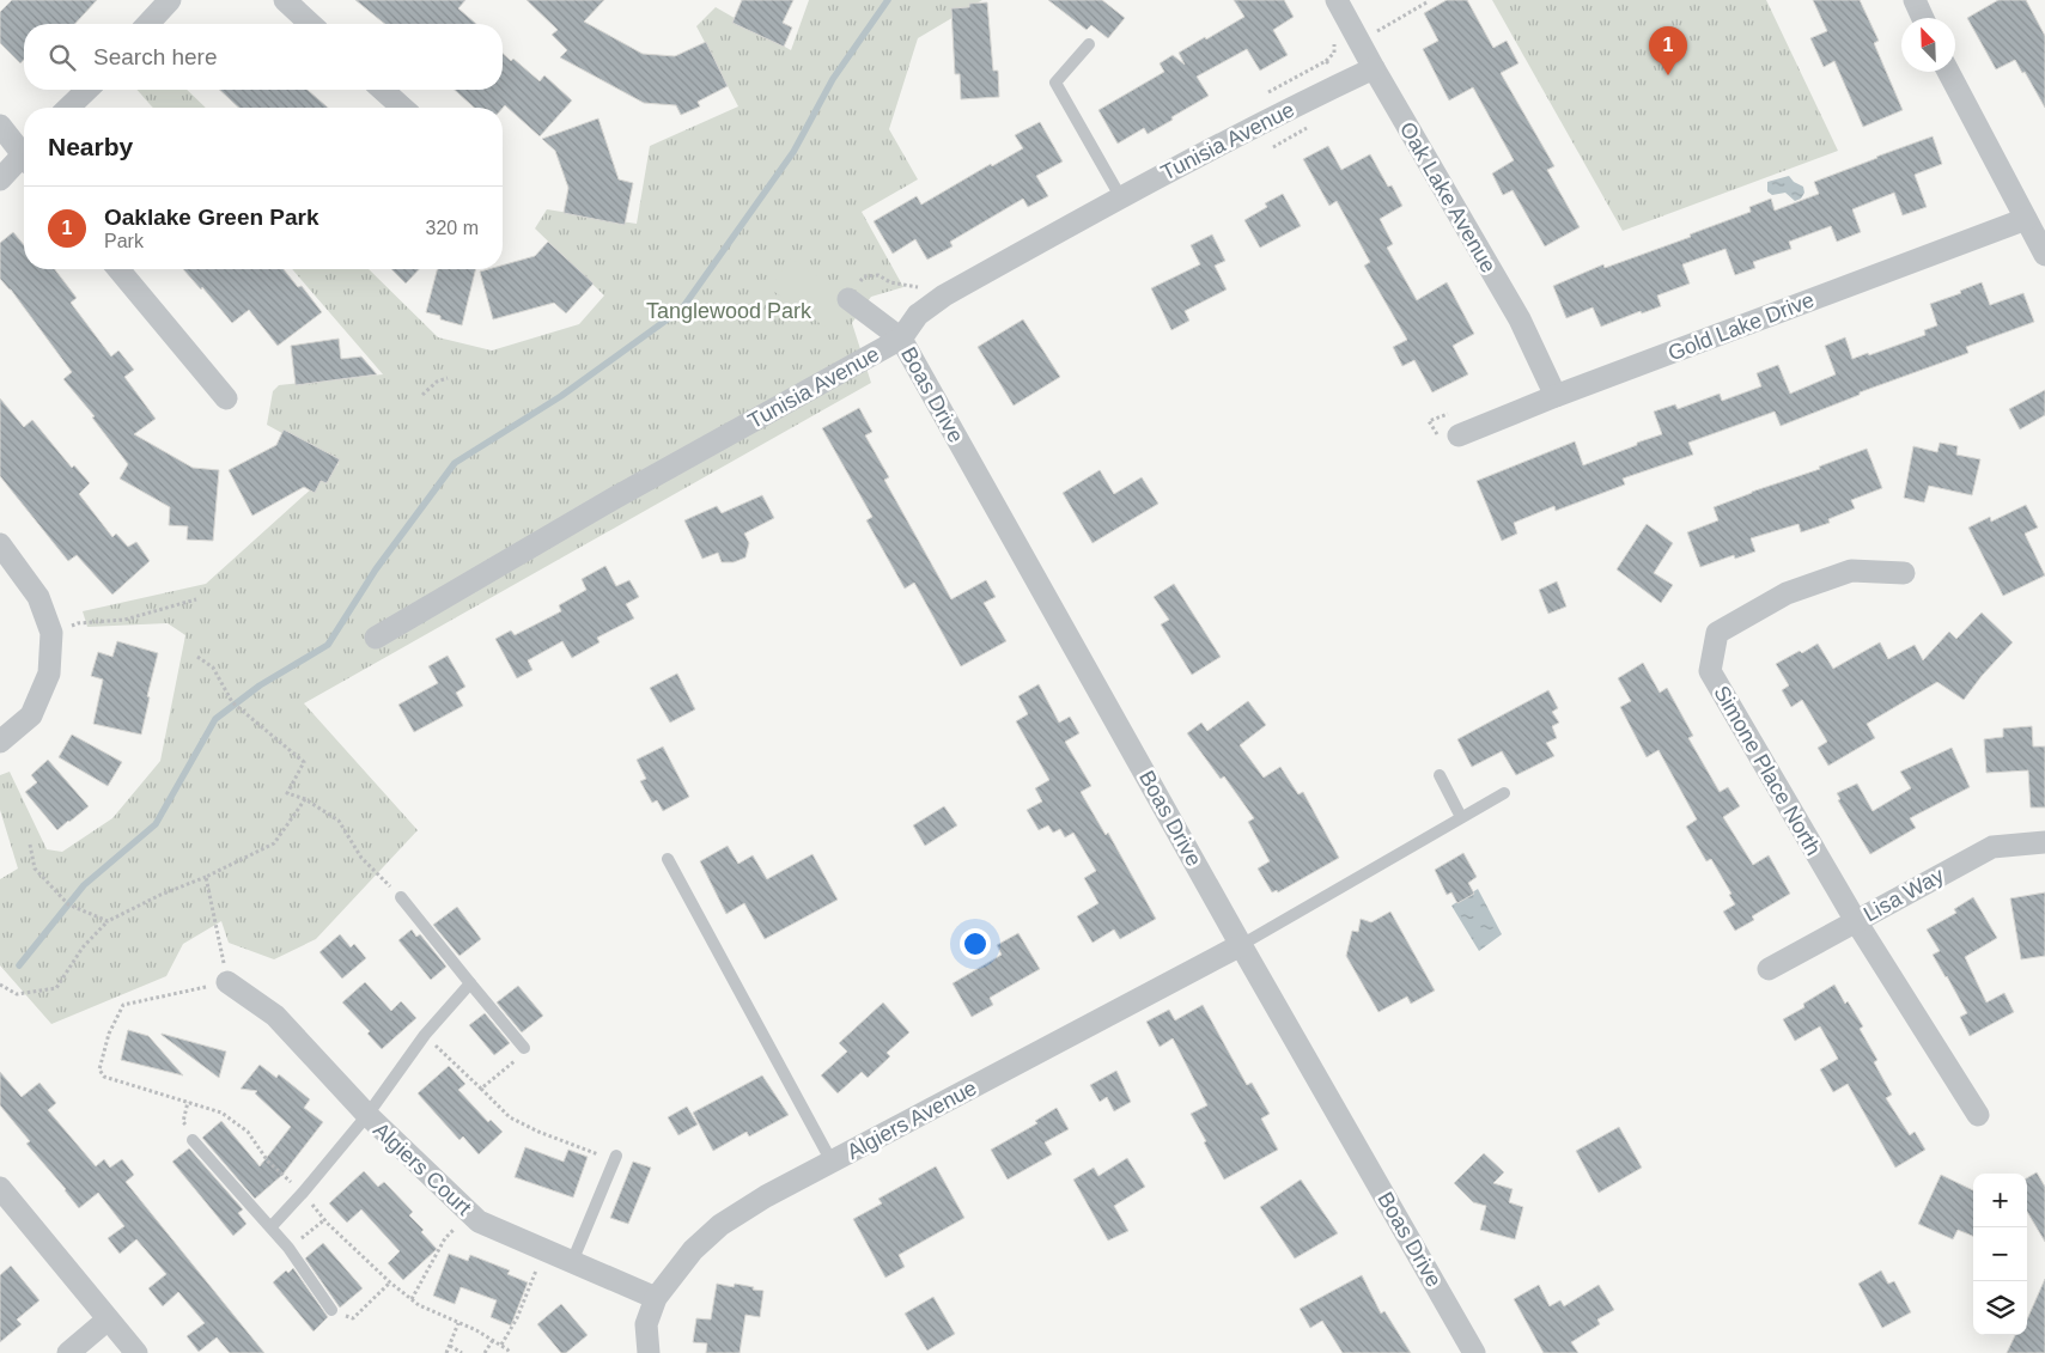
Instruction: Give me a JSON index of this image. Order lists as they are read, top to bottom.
{
  "streets": {
    "street": [
      "Tunisia Avenue",
      "Oak Lake Avenue",
      "Gold Lake Drive",
      "Boas Drive",
      "Simone Place North",
      "Lisa Way",
      "Algiers Avenue",
      "Algiers Court"
    ]
  },
  "crossings": [
    ["Tunisia Avenue", "Oak Lake Avenue"],
    ["Tunisia Avenue", "Boas Drive"],
    ["Oak Lake Avenue", "Gold Lake Drive"],
    ["Boas Drive", "Algiers Avenue"],
    ["Simone Place North", "Lisa Way"],
    ["Algiers Avenue", "Algiers Court"]
  ],
  "parks": ["Tanglewood Park"],
  "north": "top left",
  "page": {
    "search": "Search here",
    "pins": "1",
    "heading": "Nearby",
    "list": [
      {
        "mark": "1",
        "name": "Oaklake Green Park",
        "note": "Park",
        "value": "320 m"
      }
    ],
    "map_buttons": ["+", "−"]
  }
}
